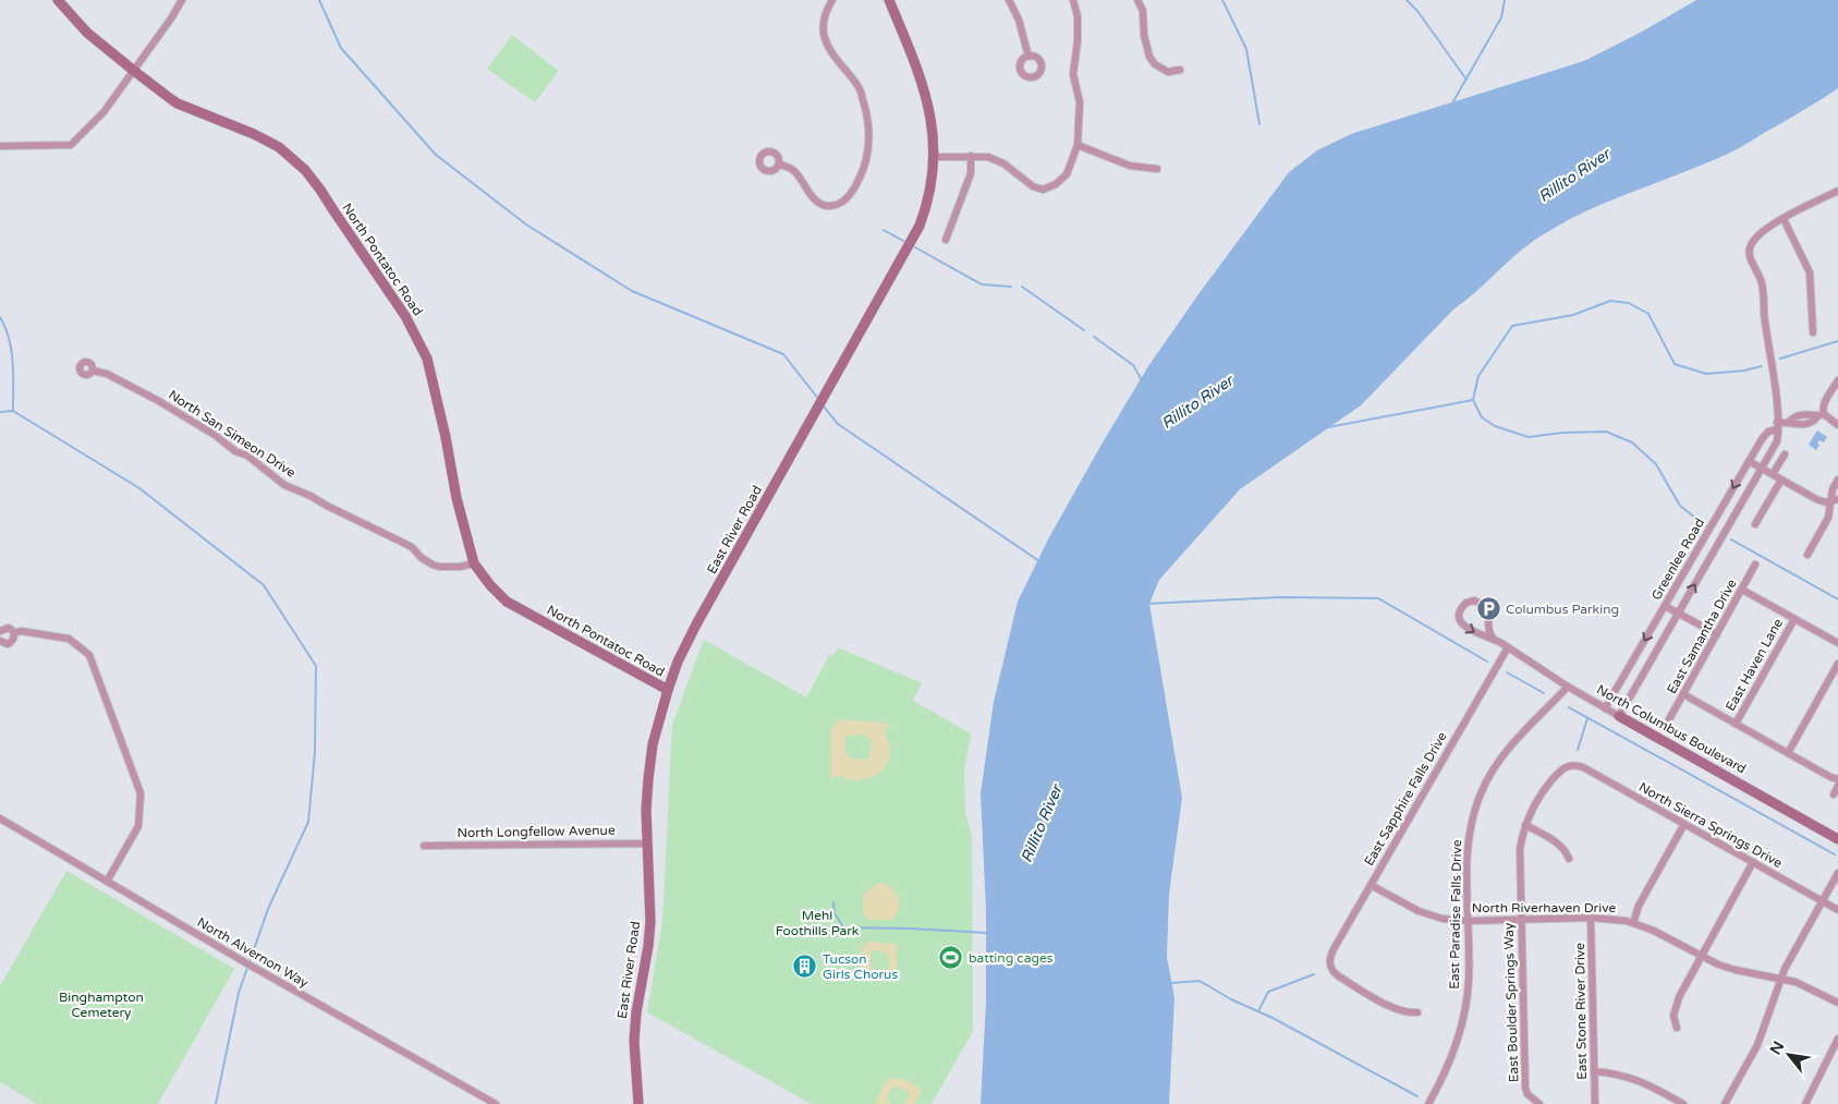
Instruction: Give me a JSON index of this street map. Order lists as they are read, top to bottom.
{
  "streets": {
    "street": [
      "North Pontatoc Road",
      "North San Simeon Drive",
      "East River Road",
      "Greenlee Road",
      "East Samantha Drive",
      "East Haven Lane",
      "North Columbus Boulevard",
      "East Sapphire Falls Drive",
      "North Sierra Springs Drive",
      "North Longfellow Avenue",
      "North Riverhaven Drive",
      "East Paradise Falls Drive",
      "North Alvernon Way",
      "East Boulder Springs Way",
      "East Stone River Drive"
    ]
  },
  "crossings": [
    ["North Pontatoc Road", "North San Simeon Drive"],
    ["North Pontatoc Road", "East River Road"],
    ["East River Road", "North Longfellow Avenue"],
    ["Greenlee Road", "North Columbus Boulevard"],
    ["North Columbus Boulevard", "East Sapphire Falls Drive"],
    ["North Columbus Boulevard", "East Paradise Falls Drive"],
    ["East Sapphire Falls Drive", "North Riverhaven Drive"],
    ["North Sierra Springs Drive", "East Boulder Springs Way"],
    ["North Riverhaven Drive", "East Paradise Falls Drive"],
    ["North Riverhaven Drive", "East Boulder Springs Way"],
    ["North Riverhaven Drive", "East Stone River Drive"]
  ],
  "water": ["Rillito River"],
  "parks": ["Mehl Foothills Park", "Binghampton Cemetery"],
  "places": {
    "parking": ["Columbus Parking"],
    "sports": ["batting cages"],
    "building": ["Tucson Girls Chorus"]
  },
  "north": "top left"
}
